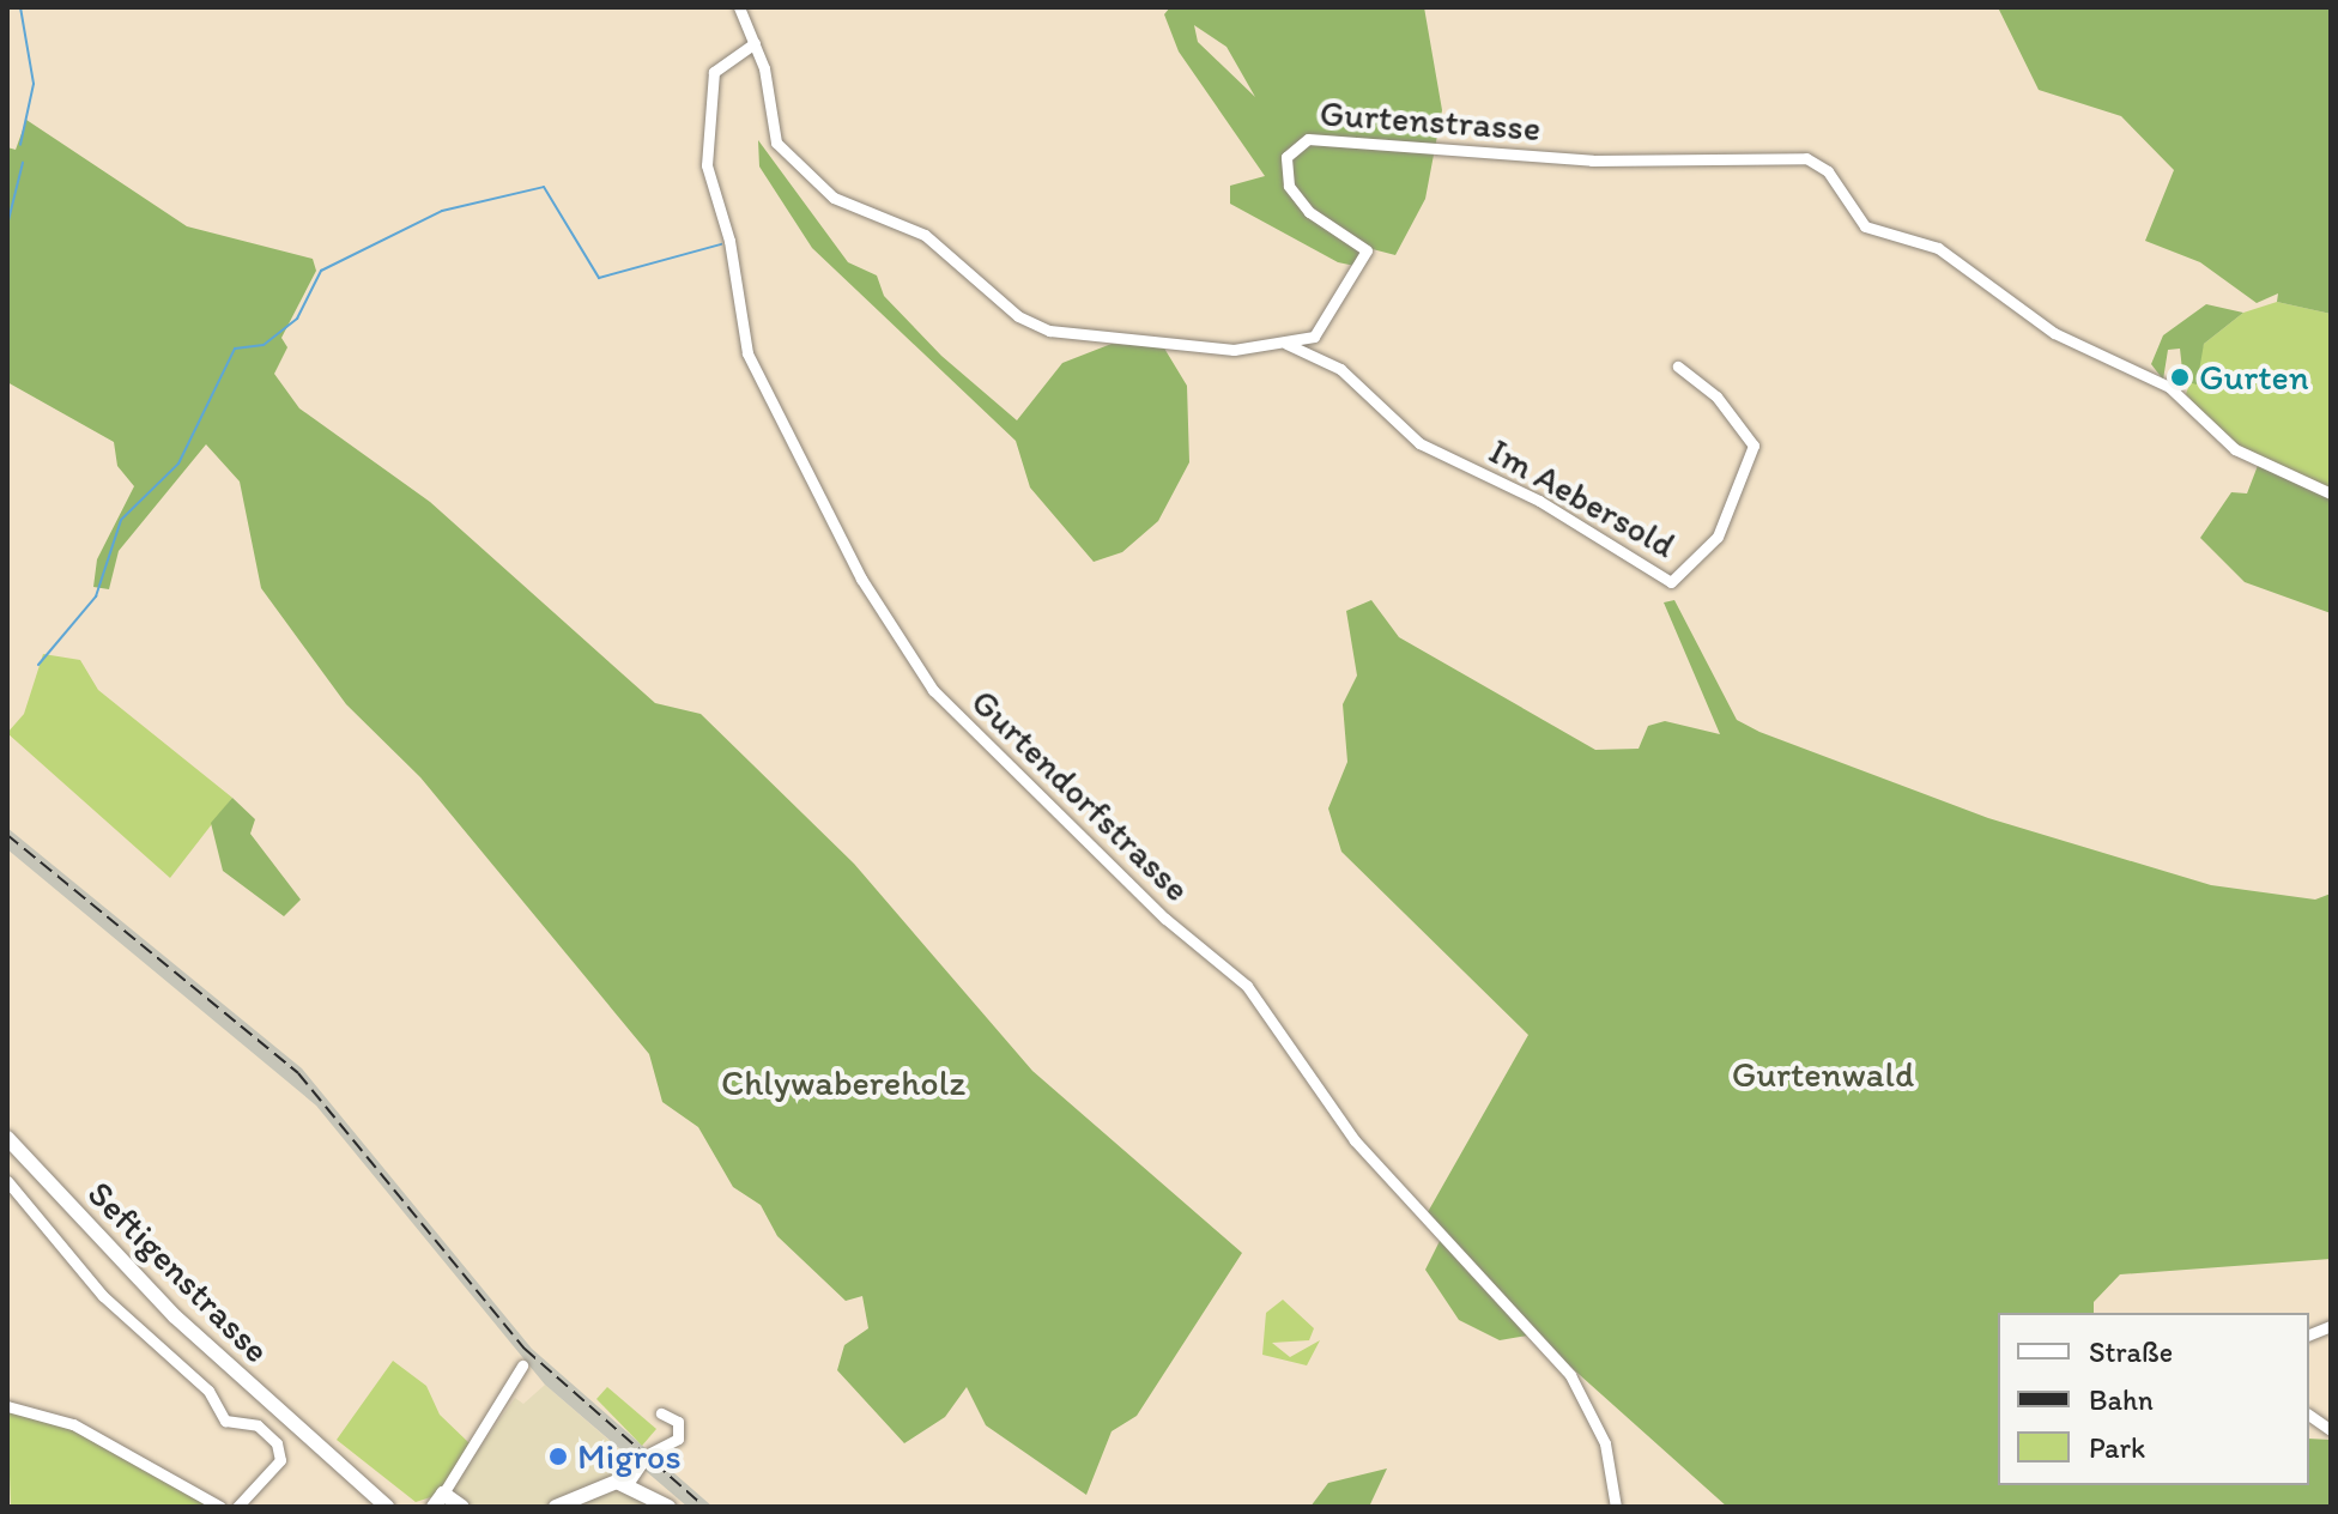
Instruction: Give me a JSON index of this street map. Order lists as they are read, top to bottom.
{
  "streets": {
    "main road": ["Seftigenstrasse"],
    "street": ["Gurtenstrasse", "Im Aebersold", "Gurtendorfstrasse"]
  },
  "crossings": [
    ["Gurtenstrasse", "Im Aebersold"],
    ["Gurtenstrasse", "Gurtendorfstrasse"]
  ],
  "parks": ["Gurtenwald", "Chlywabereholz"],
  "places": ["Gurten", "Migros"],
  "legend": ["Straße", "Bahn", "Park"]
}
